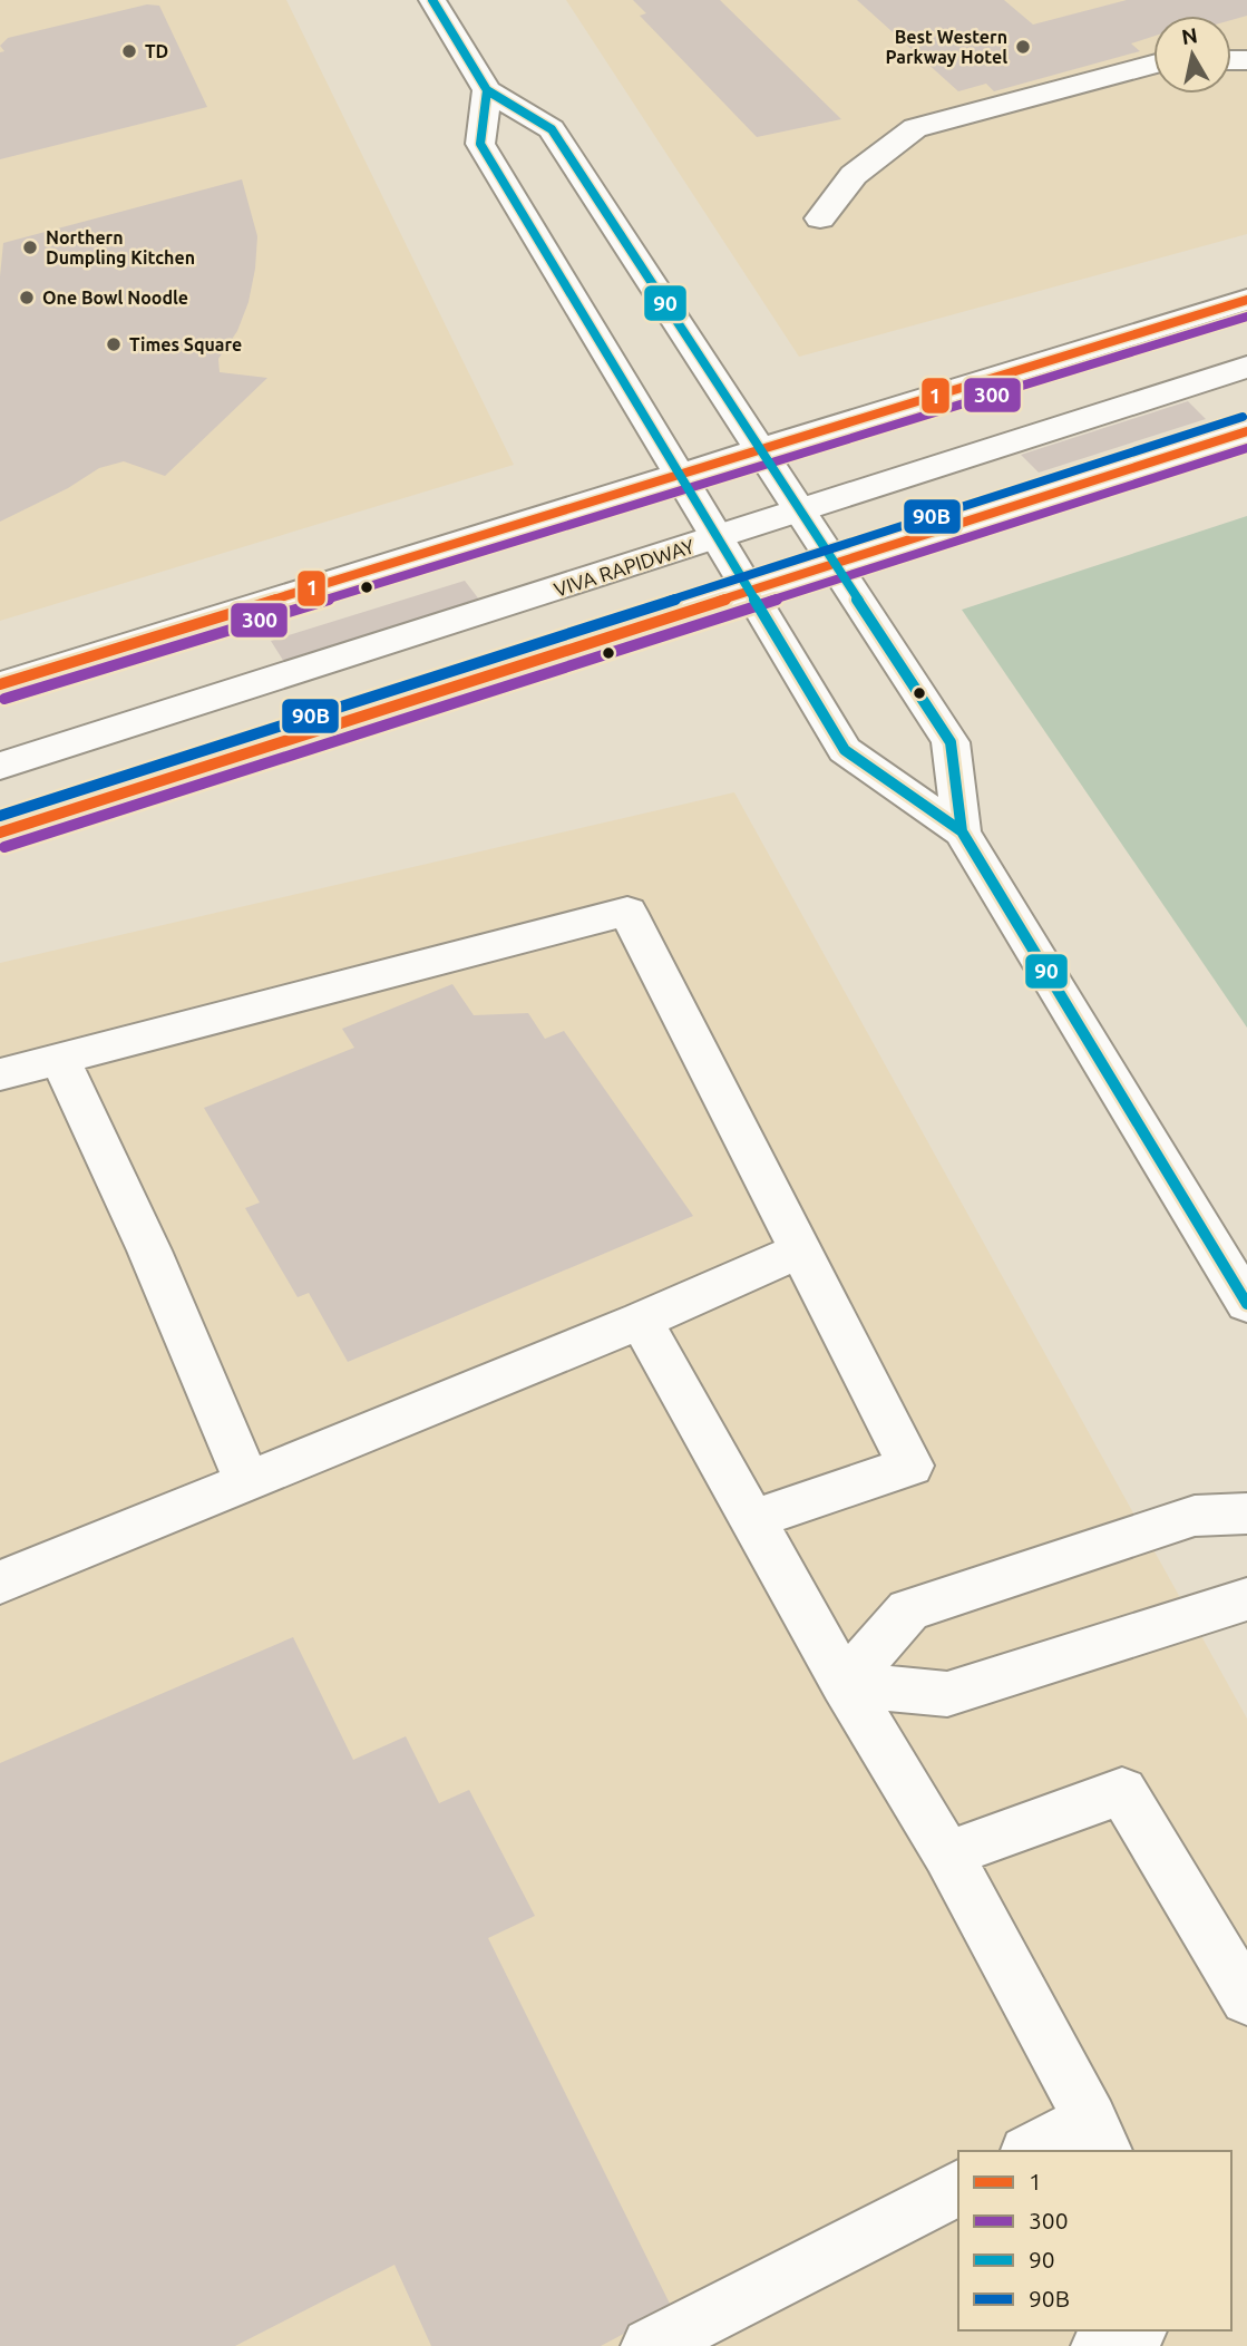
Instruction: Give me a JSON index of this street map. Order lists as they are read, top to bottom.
{
  "streets": {
    "main road": ["VIVA RAPIDWAY"]
  },
  "places": [
    "Best Western Parkway Hotel",
    "TD",
    "Northern Dumpling Kitchen",
    "One Bowl Noodle",
    "Times Square"
  ],
  "lines": [
    "transit line 90",
    "transit line 1",
    "transit line 300",
    "transit line 90B"
  ],
  "legend": [
    "1",
    "300",
    "90",
    "90B"
  ],
  "north": "top"
}
